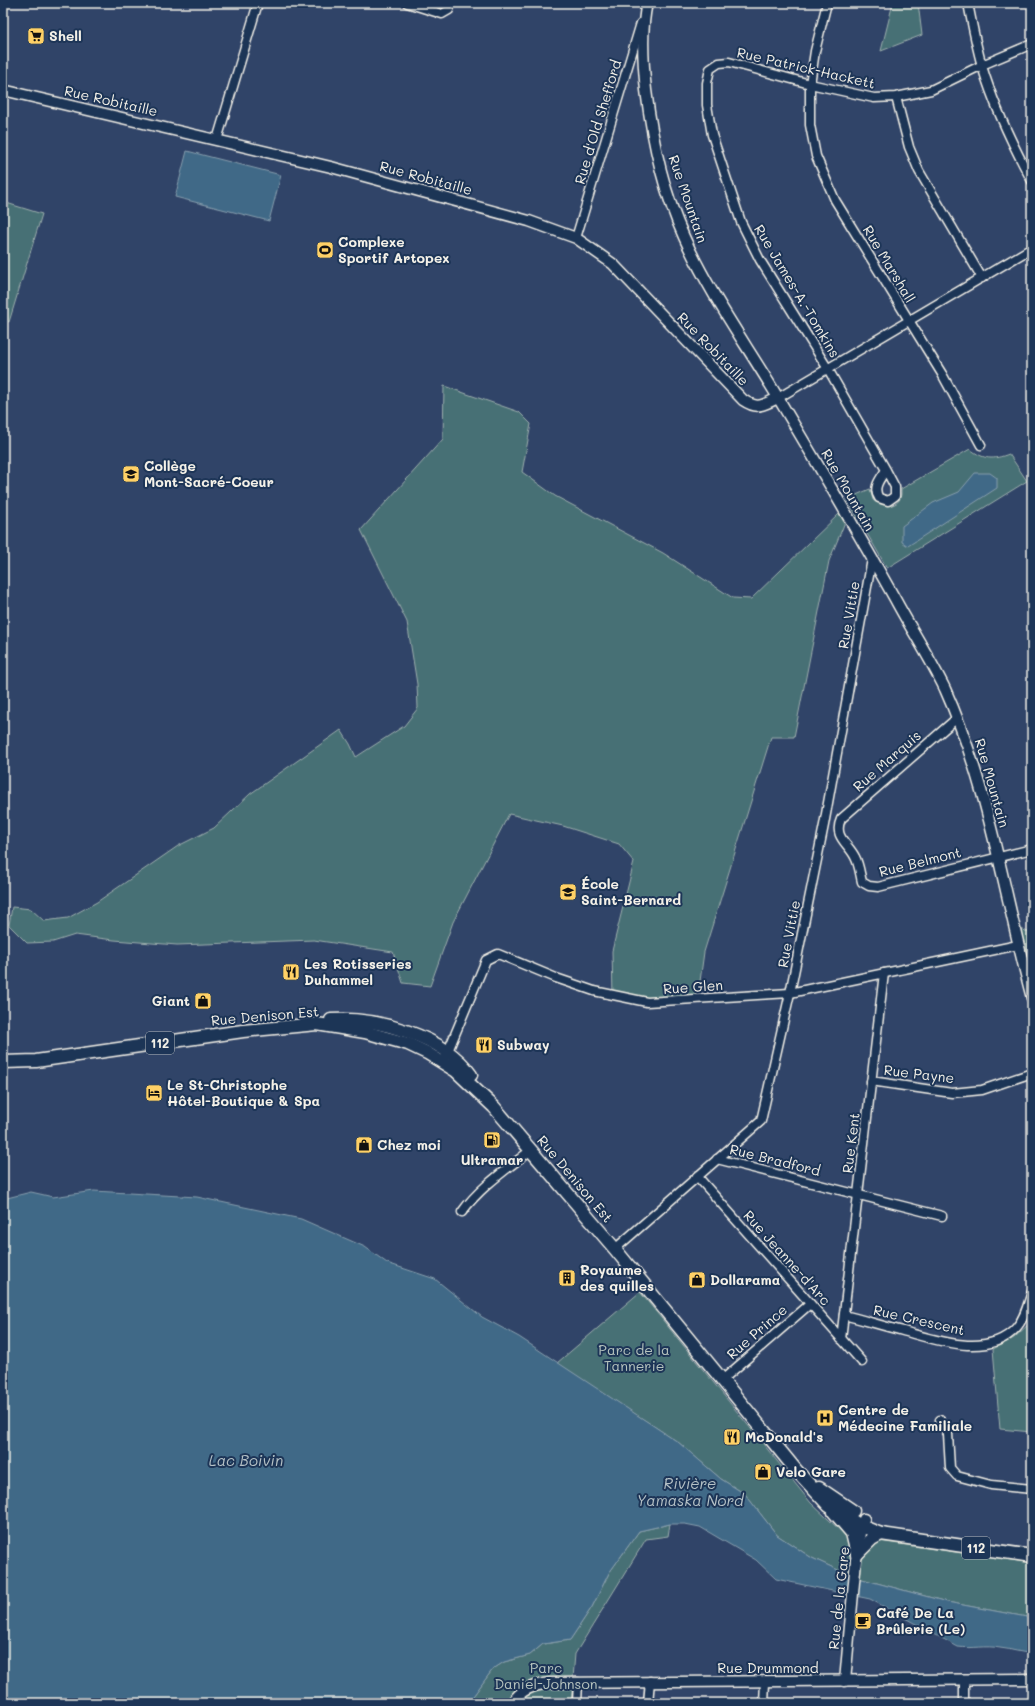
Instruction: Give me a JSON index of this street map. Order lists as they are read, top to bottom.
{
  "streets": {
    "main road": ["Rue Denison Est", "112"],
    "street": [
      "Rue Patrick-Hackett",
      "Rue Robitaille",
      "Rue d'Old Shefford",
      "Rue Mountain",
      "Rue Marshall",
      "Rue James-A.-Tomkins",
      "Rue Vittie",
      "Rue Marquis",
      "Rue Belmont",
      "Rue Glen",
      "Rue Payne",
      "Rue Kent",
      "Rue Bradford",
      "Rue Jeanne-d'Arc",
      "Rue Crescent",
      "Rue Prince",
      "Rue de la Gare",
      "Rue Drummond"
    ]
  },
  "crossings": [
    ["Rue Patrick-Hackett", "Rue Marshall"],
    ["Rue Patrick-Hackett", "Rue James-A.-Tomkins"],
    ["Rue Robitaille", "Rue d'Old Shefford"],
    ["Rue Robitaille", "Rue Mountain"],
    ["Rue d'Old Shefford", "Rue Mountain"],
    ["Rue Mountain", "Rue Vittie"],
    ["Rue Mountain", "Rue Marquis"],
    ["Rue Mountain", "Rue Belmont"],
    ["Rue Mountain", "Rue Glen"],
    ["Rue Vittie", "Rue Glen"],
    ["Rue Vittie", "Rue Denison Est"],
    ["Rue Vittie", "Rue Bradford"],
    ["Rue Vittie", "Rue Jeanne-d'Arc"],
    ["Rue Marquis", "Rue Belmont"],
    ["Rue Glen", "Rue Denison Est"],
    ["Rue Glen", "Rue Kent"],
    ["Rue Denison Est", "Rue Prince"],
    ["Rue Denison Est", "Rue de la Gare"],
    ["Rue Payne", "Rue Kent"],
    ["Rue Kent", "Rue Bradford"],
    ["Rue Kent", "Rue Jeanne-d'Arc"],
    ["Rue Kent", "Rue Crescent"],
    ["Rue Jeanne-d'Arc", "Rue Crescent"],
    ["Rue Jeanne-d'Arc", "Rue Prince"],
    ["Rue de la Gare", "Rue Drummond"]
  ],
  "water": ["Lac Boivin", "Rivière Yamaska Nord"],
  "parks": ["Parc de la Tannerie", "Parc Daniel-Johnson"],
  "places": {
    "supermarket": ["Shell"],
    "sports": ["Complexe Sportif Artopex"],
    "school or university": ["Collège Mont-Sacré-Coeur", "École Saint-Bernard"],
    "restaurant": ["Les Rotisseries Duhammel", "Subway", "McDonald's"],
    "shop": [
      "Giant",
      "Chez moi",
      "Dollarama",
      "Velo Gare"
    ],
    "hotel": ["Le St-Christophe Hôtel-Boutique & Spa"],
    "fuel station": ["Ultramar"],
    "building": ["Royaume des quilles"],
    "hospital": ["Centre de Médecine Familiale"],
    "cafe": ["Café De La Brûlerie (Le)"]
  }
}
